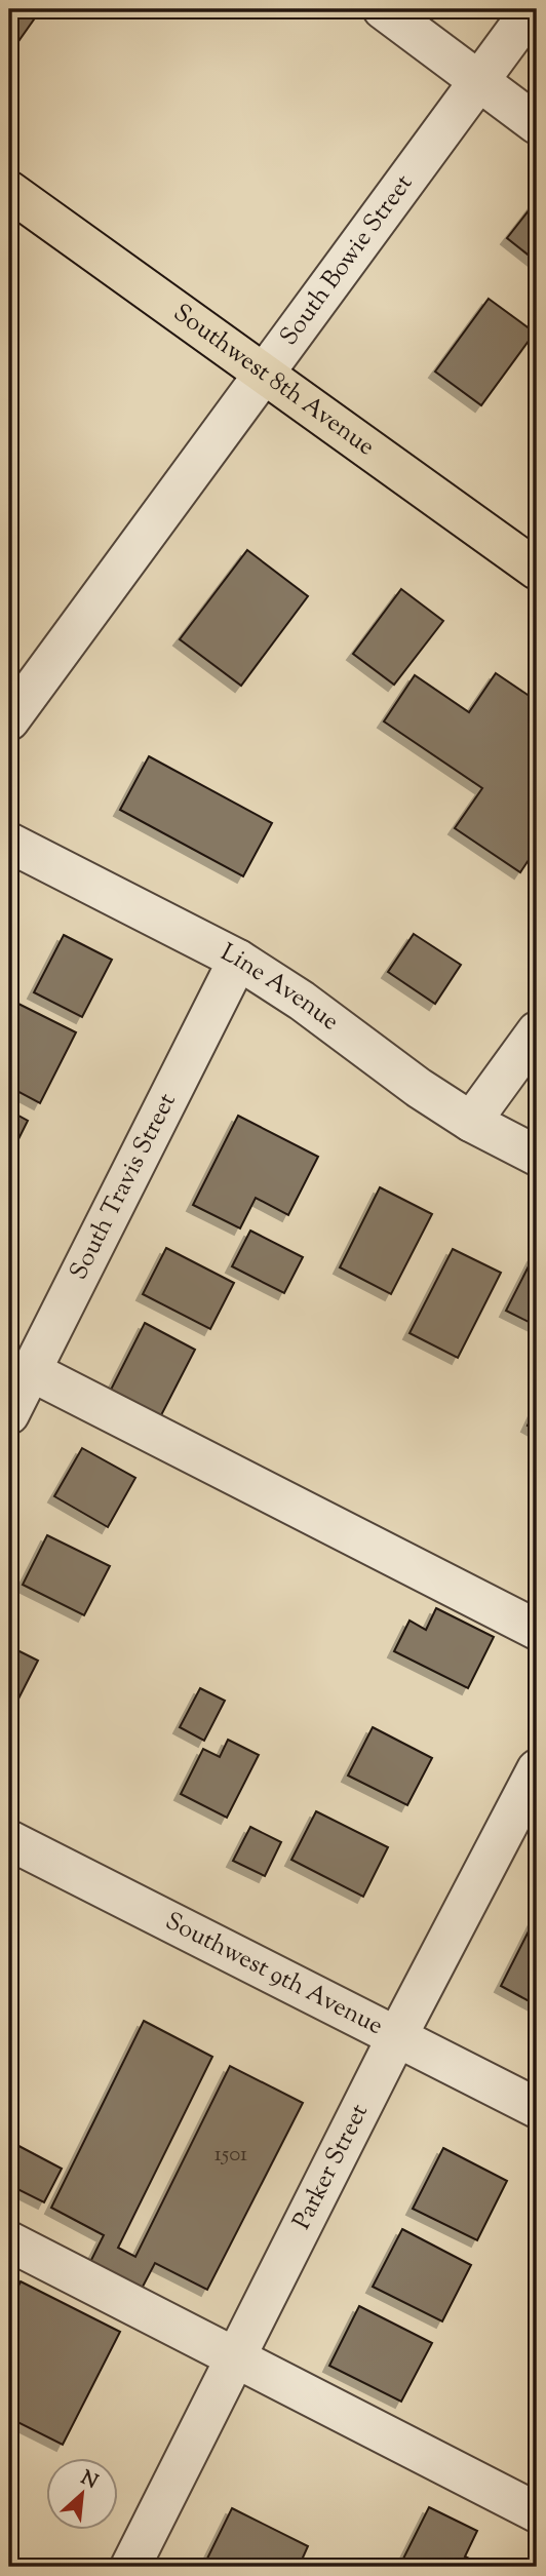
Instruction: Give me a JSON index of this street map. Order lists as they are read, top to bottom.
{
  "streets": {
    "main road": ["Southwest 8th Avenue"],
    "street": [
      "South Bowie Street",
      "Line Avenue",
      "South Travis Street",
      "Southwest 9th Avenue",
      "Parker Street"
    ]
  },
  "crossings": [
    ["South Bowie Street", "Southwest 8th Avenue"],
    ["Line Avenue", "South Travis Street"],
    ["Southwest 9th Avenue", "Parker Street"]
  ],
  "house_numbers": ["1501"],
  "north": "top right"
}
